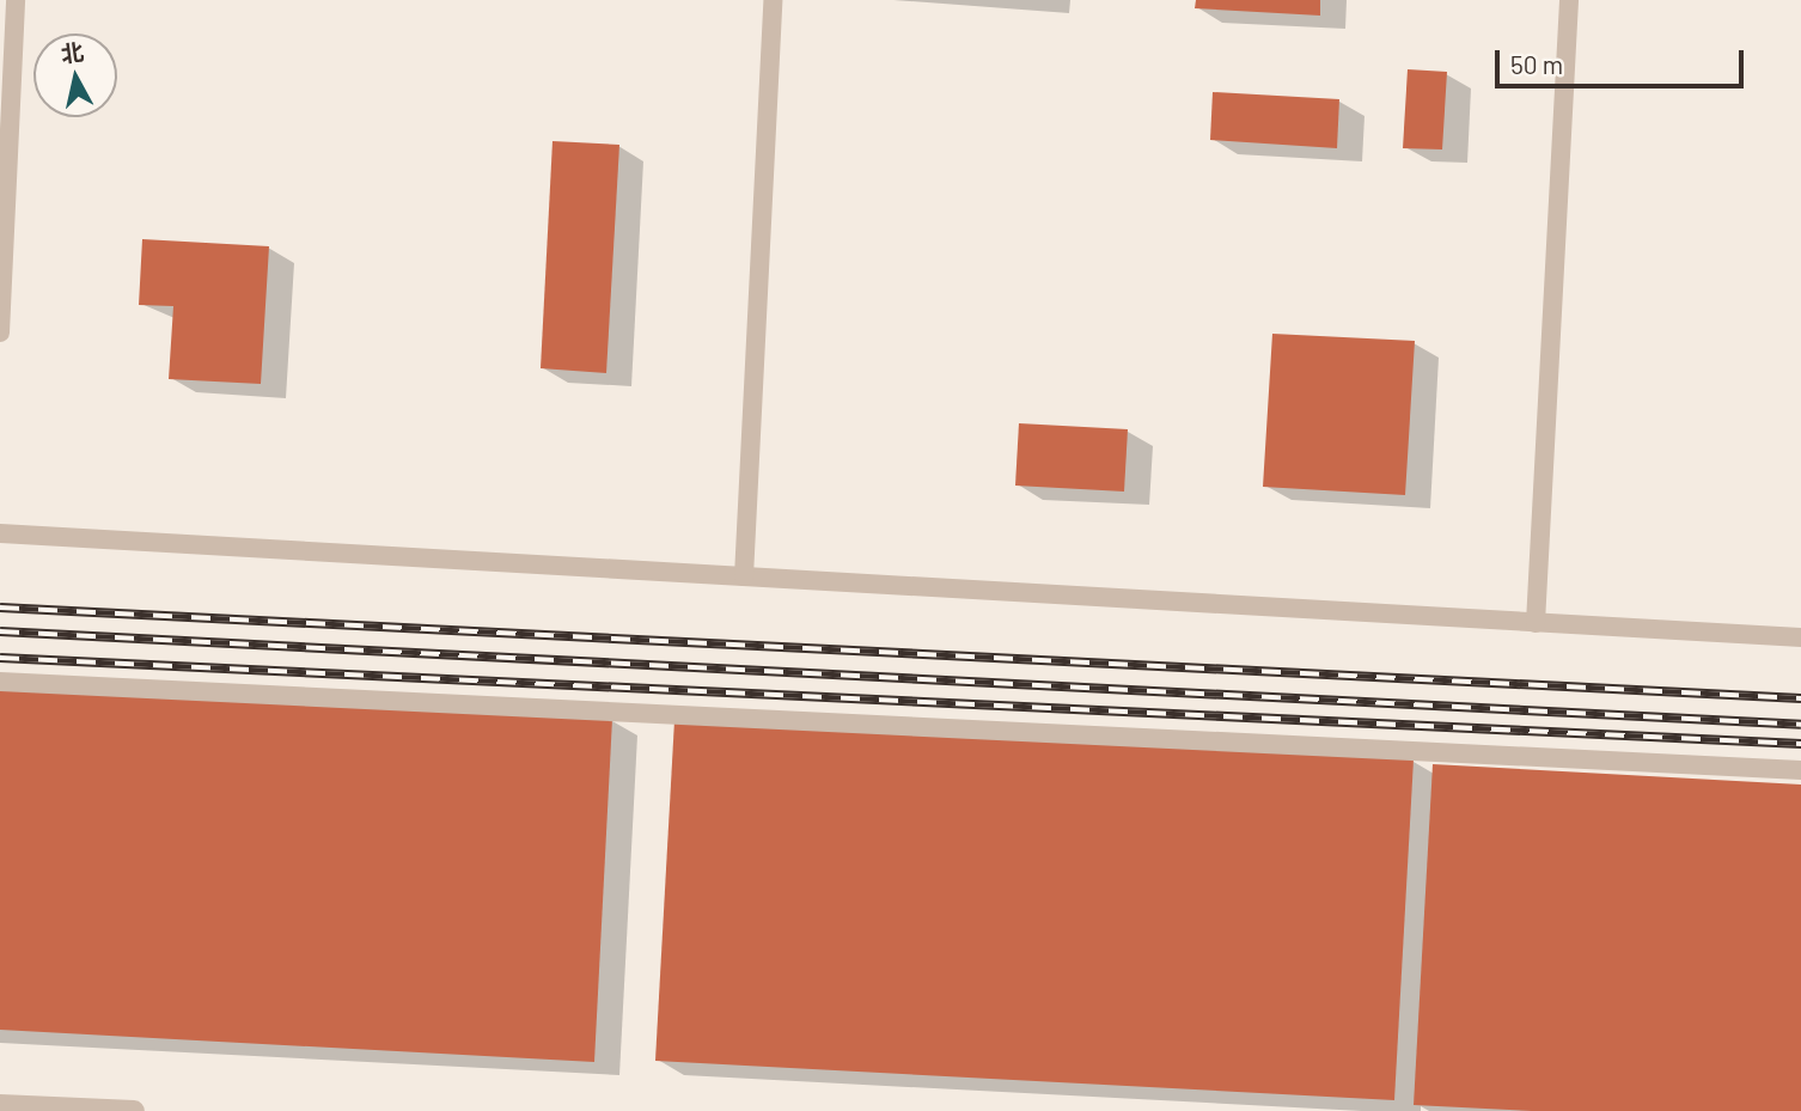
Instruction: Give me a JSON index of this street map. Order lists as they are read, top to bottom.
{
  "scale_bar": "50 m",
  "north": "top"
}
